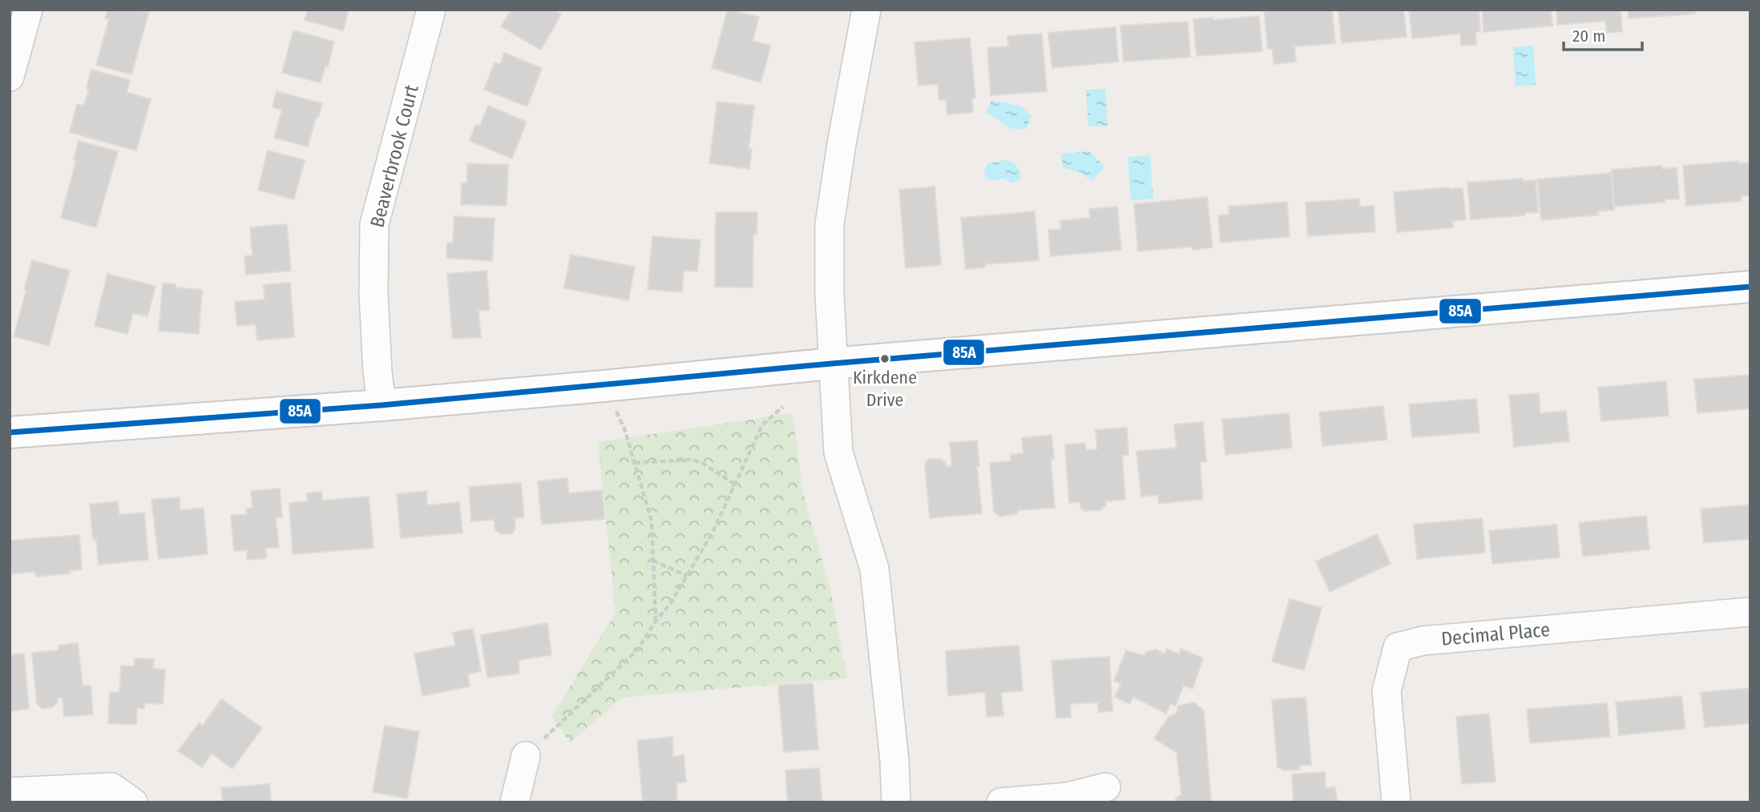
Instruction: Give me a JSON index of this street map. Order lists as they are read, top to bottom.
{
  "streets": {
    "street": ["Beaverbrook Court", "Decimal Place"]
  },
  "places": ["Kirkdene Drive"],
  "lines": ["transit line 85A"],
  "scale_bar": "20 m"
}
